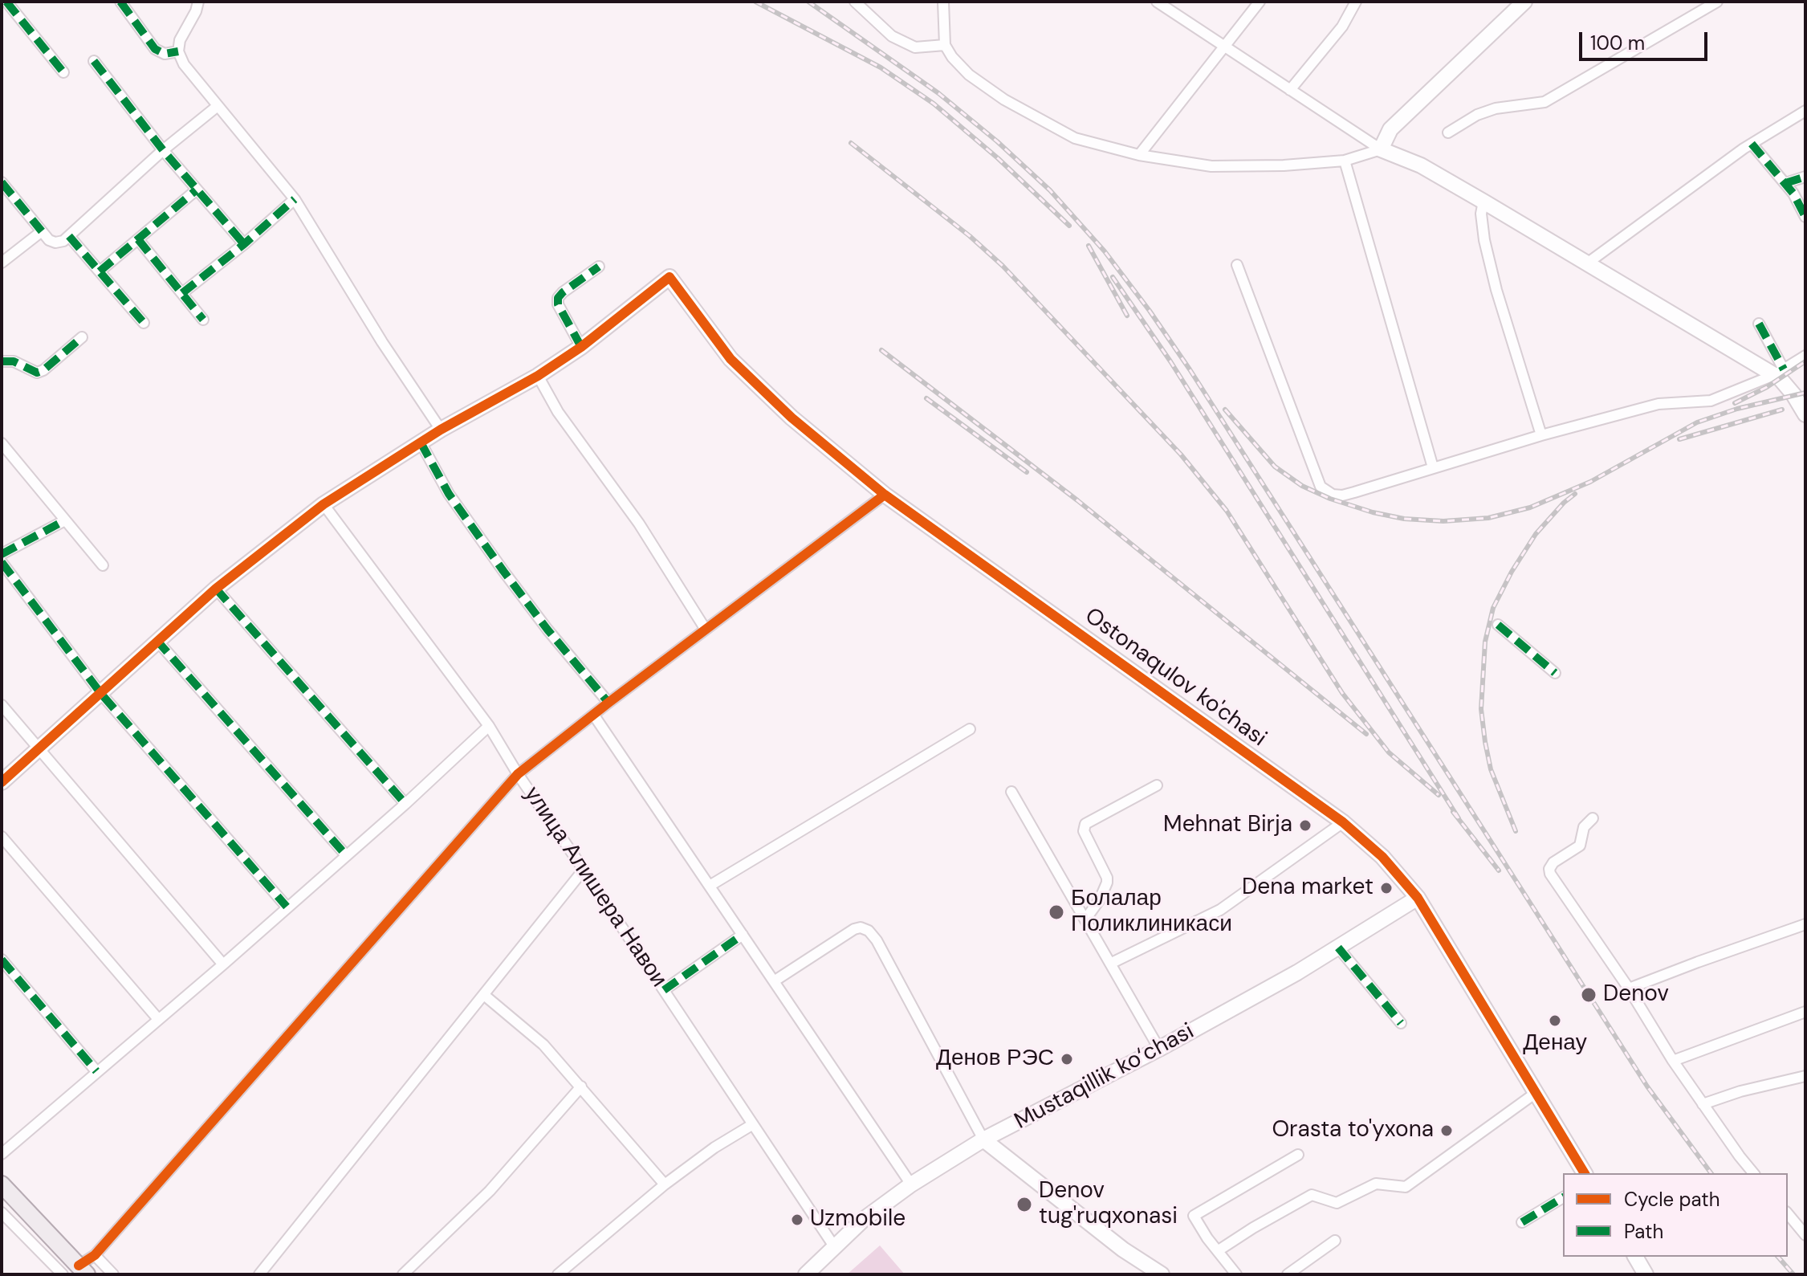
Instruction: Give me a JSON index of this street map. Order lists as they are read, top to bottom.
{
  "streets": {
    "street": ["Ostonaqulov ko'chasi", "улица Алишера Навои", "Mustaqillik ko‘chasi"]
  },
  "crossings": [
    ["Ostonaqulov ko'chasi", "Mustaqillik ko‘chasi"],
    ["улица Алишера Навои", "Mustaqillik ko‘chasi"]
  ],
  "places": [
    "Mehnat Birja",
    "Dena market",
    "Болалар Поликлиникаси",
    "Denov",
    "Денау",
    "Денов РЭС",
    "Orasta to'yxona",
    "Denov tug'ruqxonasi",
    "Uzmobile"
  ],
  "legend": ["Cycle path", "Path"],
  "scale_bar": "100 m"
}
